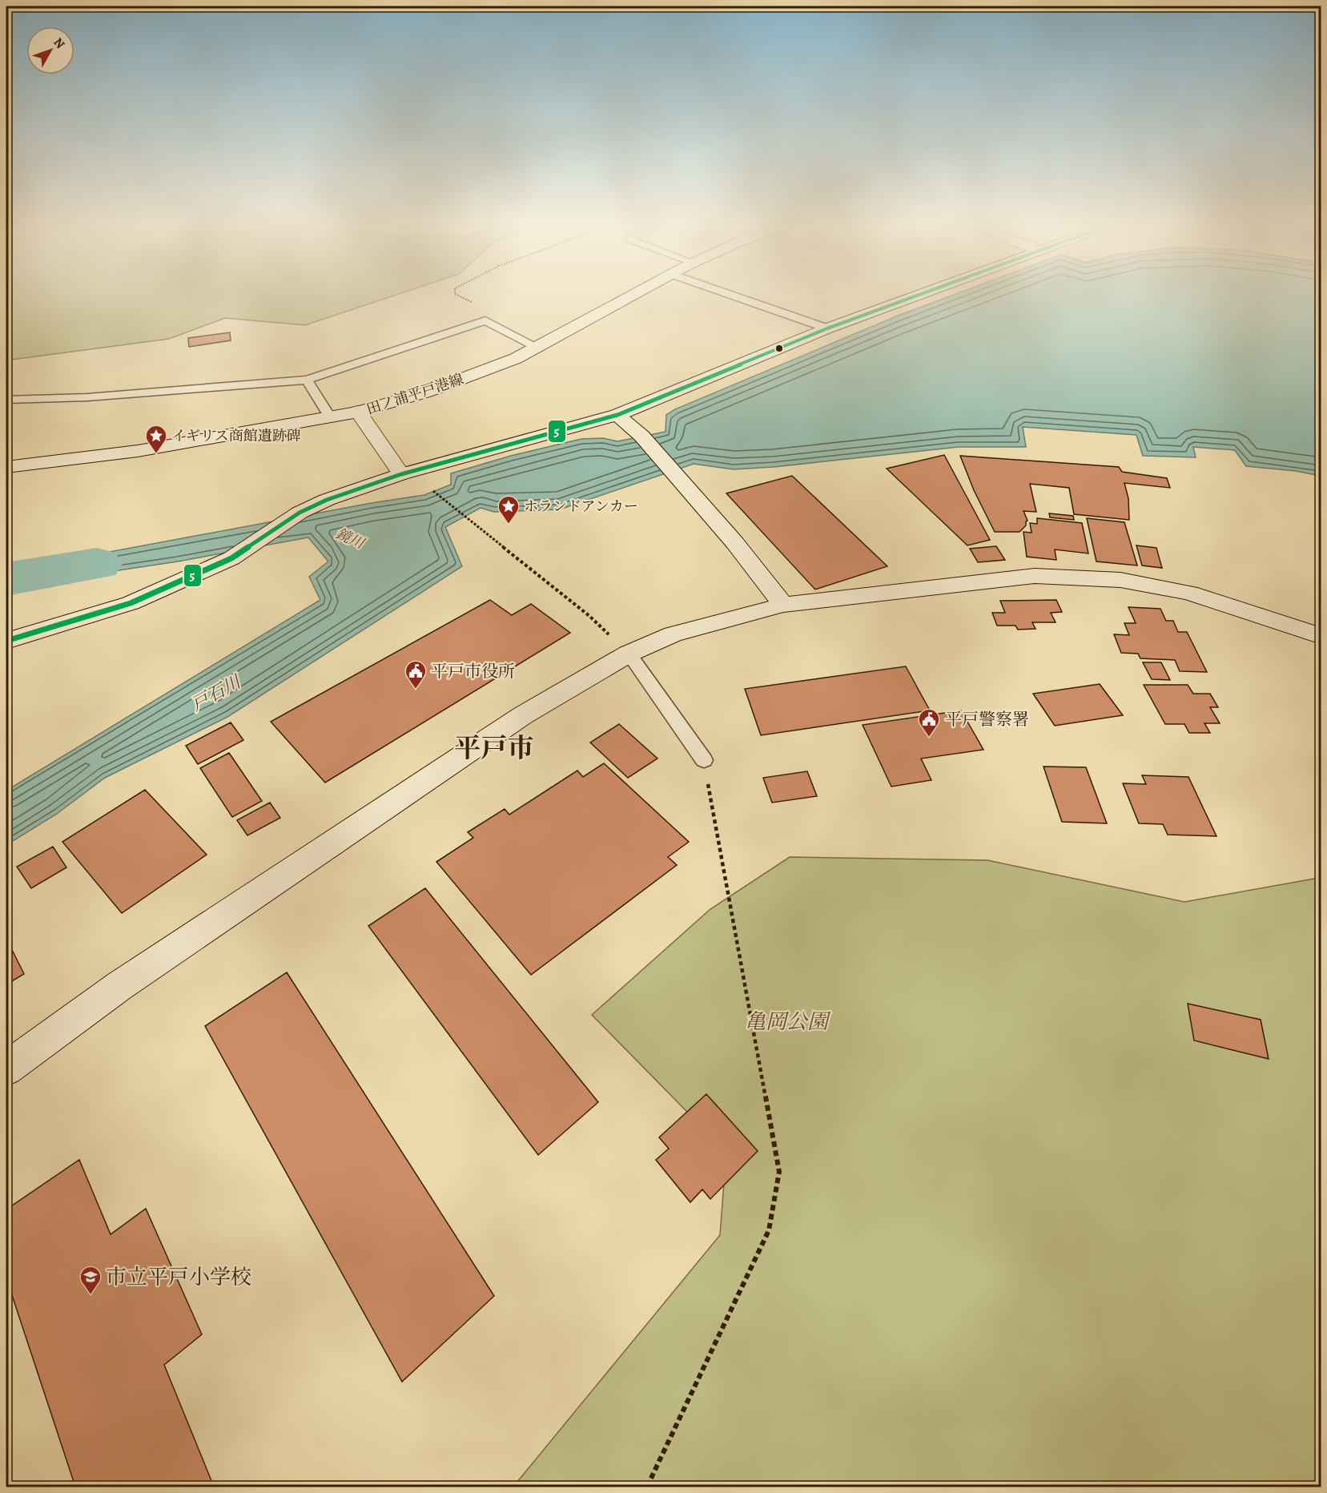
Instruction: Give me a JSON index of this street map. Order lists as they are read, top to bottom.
{
  "streets": {
    "street": ["田ノ浦平戸港線"]
  },
  "districts": ["平戸市"],
  "water": ["鏡川", "戸石川"],
  "parks": ["亀岡公園"],
  "places": {
    "place": ["イギリス商館遺跡碑", "ホランドアンカー"],
    "public building": ["平戸市役所", "平戸警察署"],
    "school or university": ["市立平戸小学校"]
  },
  "lines": ["transit line 5"],
  "north": "top right"
}
